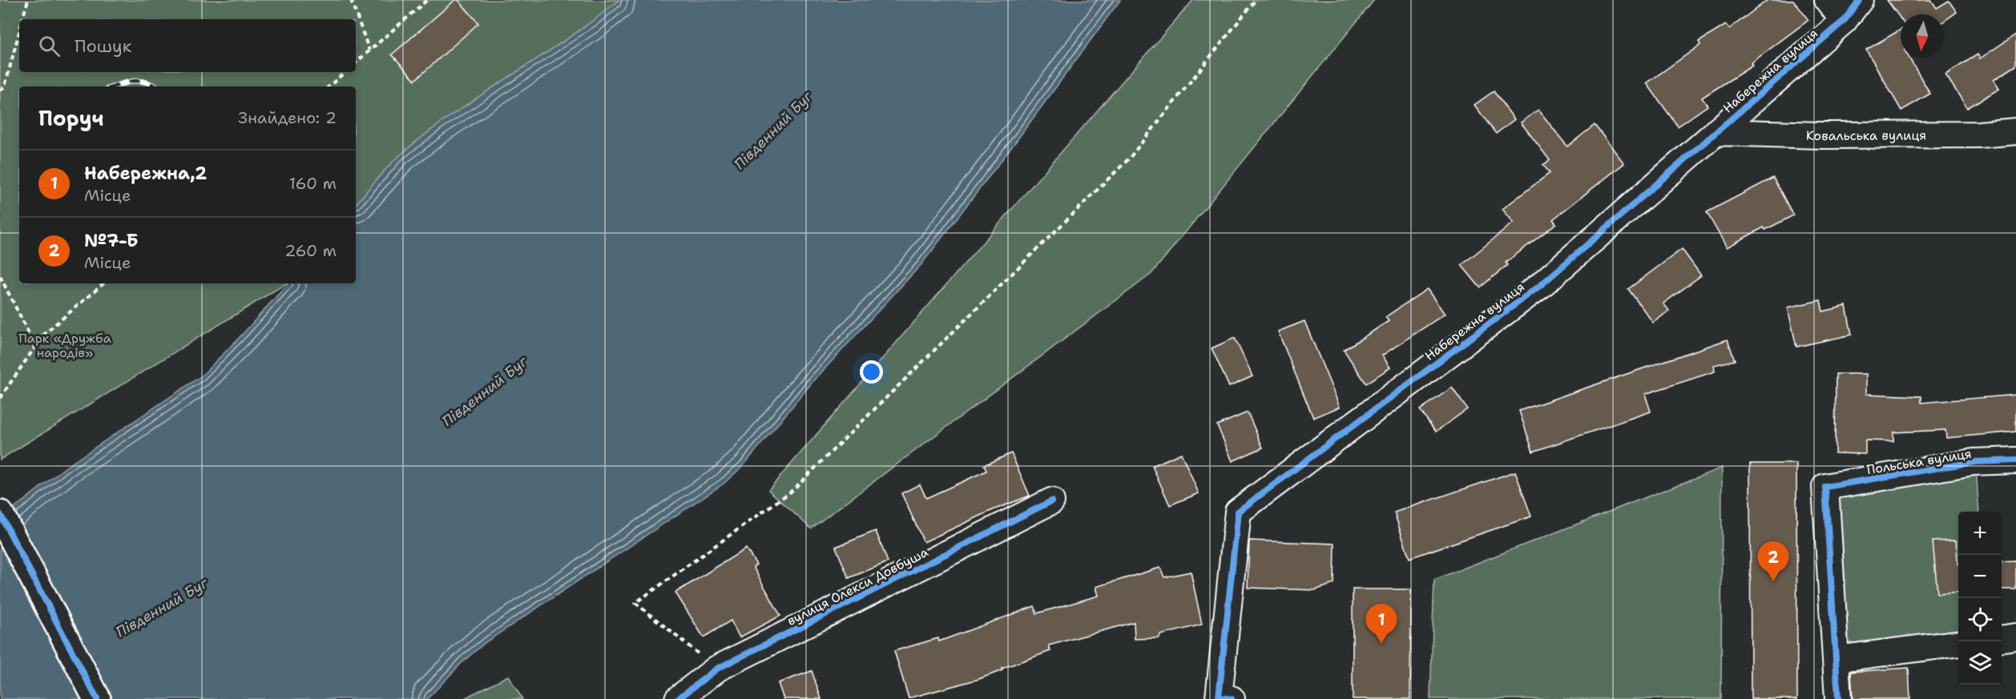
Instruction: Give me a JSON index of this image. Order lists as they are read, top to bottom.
{
  "streets": {
    "street": [
      "Набережна вулиця",
      "Ковальська вулиця",
      "Польська вулиця",
      "вулиця Олекси Довбуша"
    ]
  },
  "crossings": [
    ["Набережна вулиця", "Ковальська вулиця"]
  ],
  "water": ["Південний Буг"],
  "parks": ["Парк «Дружба народів»"],
  "north": "bottom",
  "page": {
    "search": "Пошук",
    "heading": ["Поруч", "Знайдено: 2"],
    "list": [
      {
        "mark": "1",
        "name": "Набережна,2",
        "note": "Місце",
        "value": "160 m"
      },
      {
        "mark": "2",
        "name": "№7-Б",
        "note": "Місце",
        "value": "260 m"
      }
    ],
    "map_buttons": ["+", "−"],
    "pins": ["2", "1"]
  }
}
